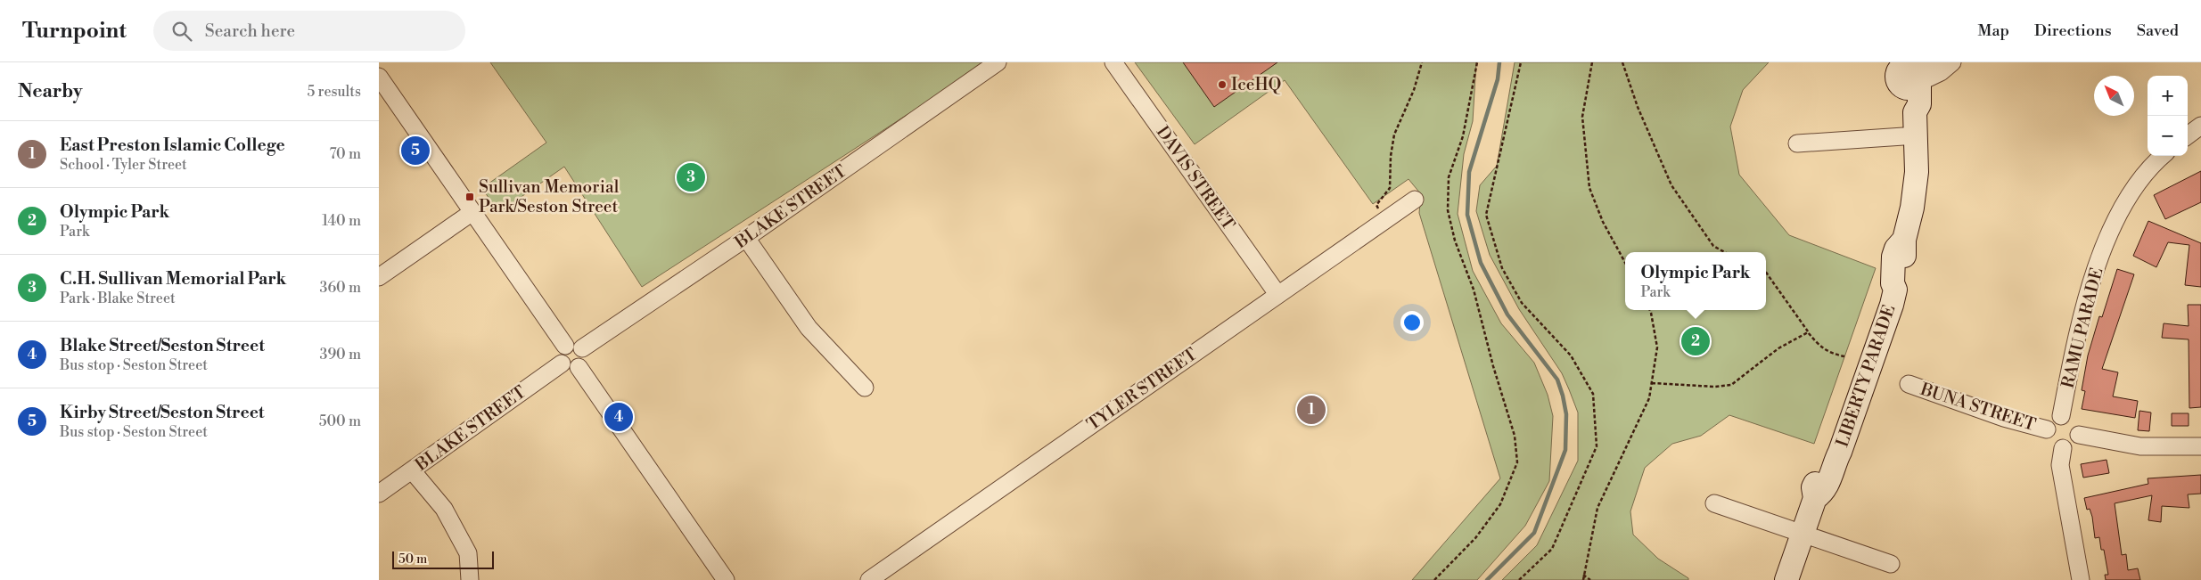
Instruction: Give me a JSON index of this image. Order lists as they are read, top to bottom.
{
  "streets": {
    "street": [
      "DAVIS STREET",
      "BLAKE STREET",
      "RAMU PARADE",
      "LIBERTY PARADE",
      "TYLER STREET",
      "BUNA STREET"
    ]
  },
  "crossings": [
    ["DAVIS STREET", "TYLER STREET"],
    ["RAMU PARADE", "BUNA STREET"]
  ],
  "places": {
    "other": ["IceHQ"],
    "transit": ["Sullivan Memorial Park/Seston Street"]
  },
  "scale_bar": "50 m",
  "north": "top left",
  "page": {
    "header": "Turnpoint",
    "search": "Search here",
    "nav": ["Map", "Directions", "Saved"],
    "heading": ["Nearby", "5 results"],
    "map_buttons": ["+", "−"],
    "list": [
      {
        "mark": "1",
        "name": "East Preston Islamic College",
        "note": "School · Tyler Street",
        "value": "70 m"
      },
      {
        "mark": "2",
        "name": "Olympic Park",
        "note": "Park",
        "value": "140 m"
      },
      {
        "mark": "3",
        "name": "C.H. Sullivan Memorial Park",
        "note": "Park · Blake Street",
        "value": "360 m"
      },
      {
        "mark": "4",
        "name": "Blake Street/Seston Street",
        "note": "Bus stop · Seston Street",
        "value": "390 m"
      },
      {
        "mark": "5",
        "name": "Kirby Street/Seston Street",
        "note": "Bus stop · Seston Street",
        "value": "500 m"
      }
    ],
    "pins": [
      "5",
      "3",
      "2",
      "1",
      "4"
    ],
    "popup": ["Olympic Park", "Park"],
    "scale": "50 m"
  }
}
